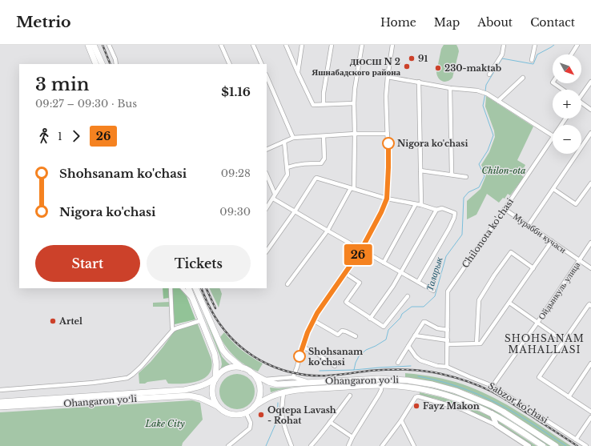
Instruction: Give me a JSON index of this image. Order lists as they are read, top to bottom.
{
  "streets": {
    "highway": ["Ohangaron yoʻli"],
    "street": [
      "Chilonota ko'chasi",
      "Мурабби кучаси",
      "Ойдынкуль улица",
      "Sabzor ko'chasi"
    ]
  },
  "crossings": [
    ["Chilonota ko'chasi", "Мурабби кучаси"],
    ["Chilonota ko'chasi", "Sabzor ko'chasi"],
    ["Мурабби кучаси", "Ойдынкуль улица"],
    ["Ойдынкуль улица", "Sabzor ko'chasi"]
  ],
  "districts": ["SHOHSANAM MAHALLASI"],
  "water": ["Таларык"],
  "parks": ["Chilon-ota", "Lake City"],
  "places": [
    "91",
    "ДЮСШ N 2 Яшнабадского района",
    "230-maktab",
    "Nigora ko'chasi",
    "Artel",
    "Shohsanam ko'chasi",
    "Fayz Makon",
    "Oqtepa Lavash - Rohat"
  ],
  "lines": ["bus line 26"],
  "north": "bottom right",
  "page": {
    "header": "Metrio",
    "nav": [
      "Home",
      "Map",
      "About",
      "Contact"
    ],
    "on_map": "26",
    "map_buttons": ["+", "−"],
    "heading": ["3 min", "09:27 – 09:30 · Bus", "$1.16"],
    "legs": ["1", "26"],
    "list": [
      {
        "name": "Shohsanam ko'chasi",
        "value": "09:28"
      },
      {
        "name": "Nigora ko'chasi",
        "value": "09:30"
      }
    ],
    "buttons": ["Start", "Tickets"]
  }
}
